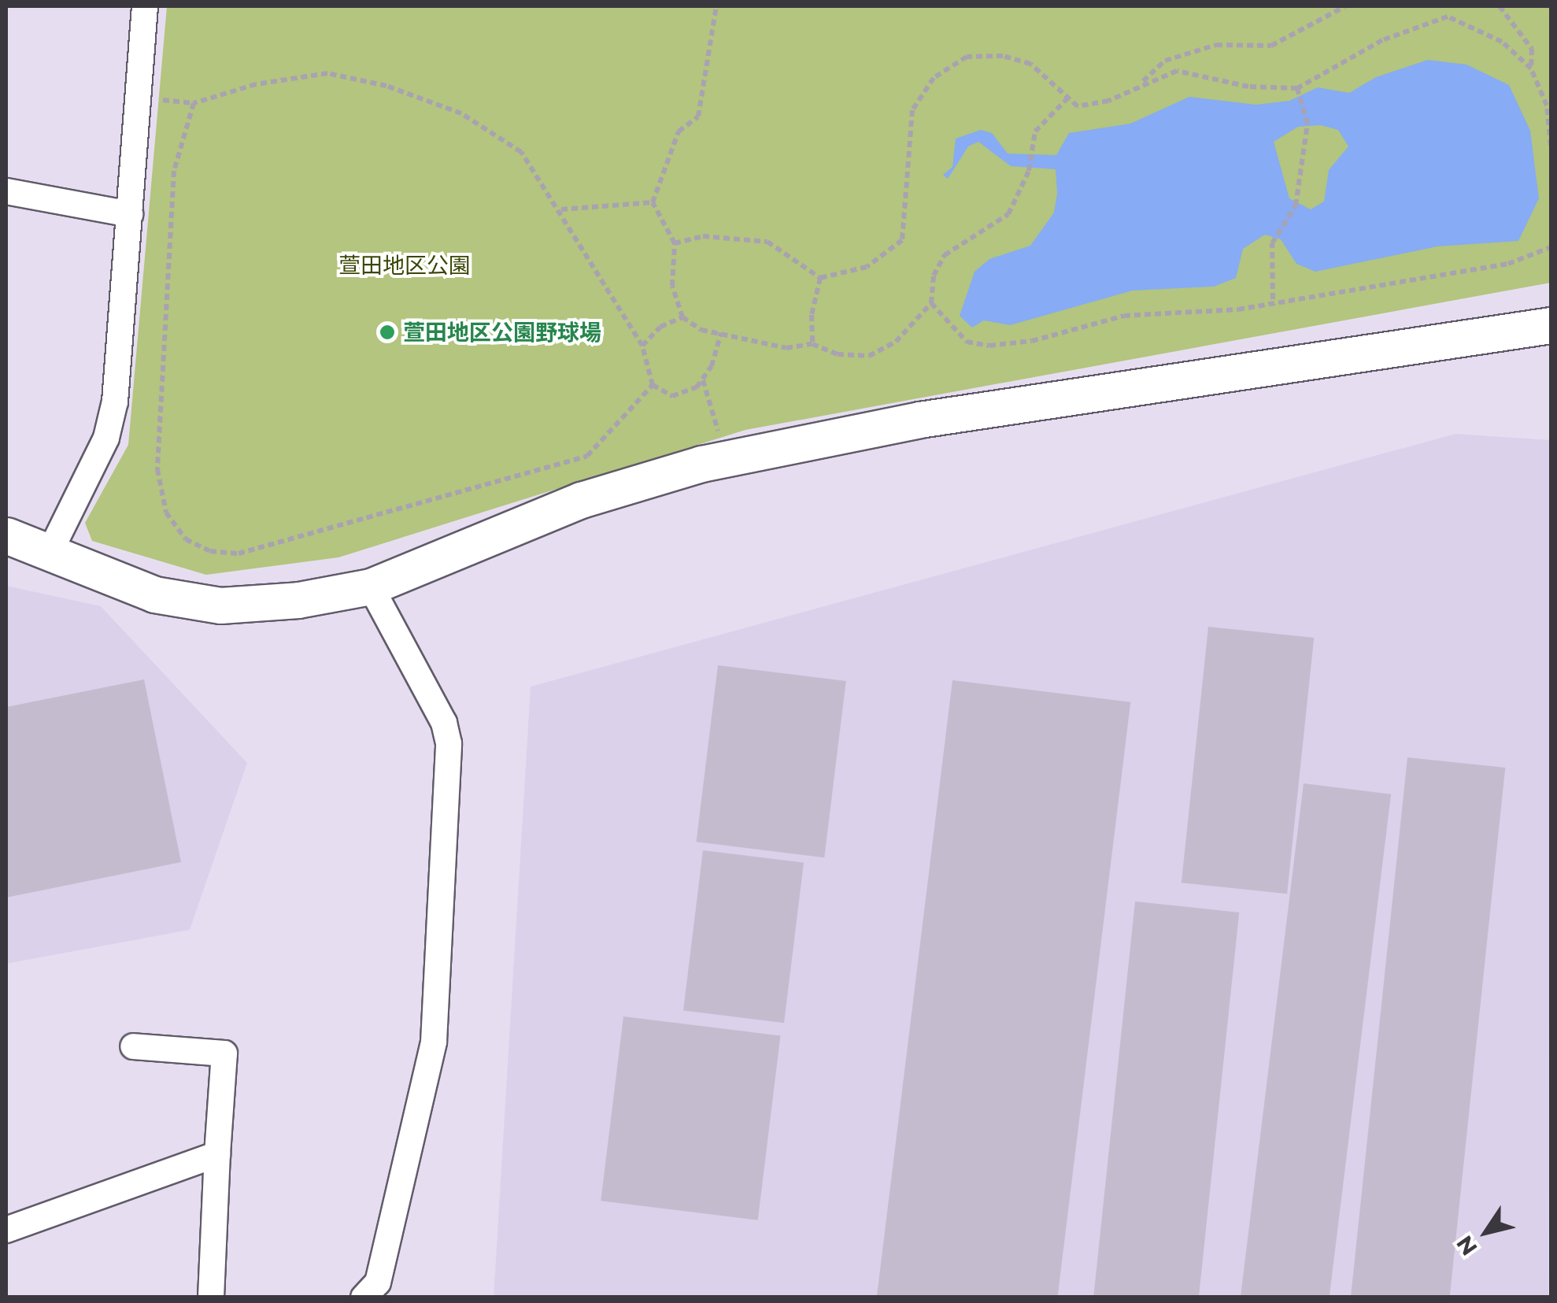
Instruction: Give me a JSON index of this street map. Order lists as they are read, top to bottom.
{
  "parks": ["萱田地区公園"],
  "places": ["萱田地区公園野球場"],
  "north": "bottom left"
}
